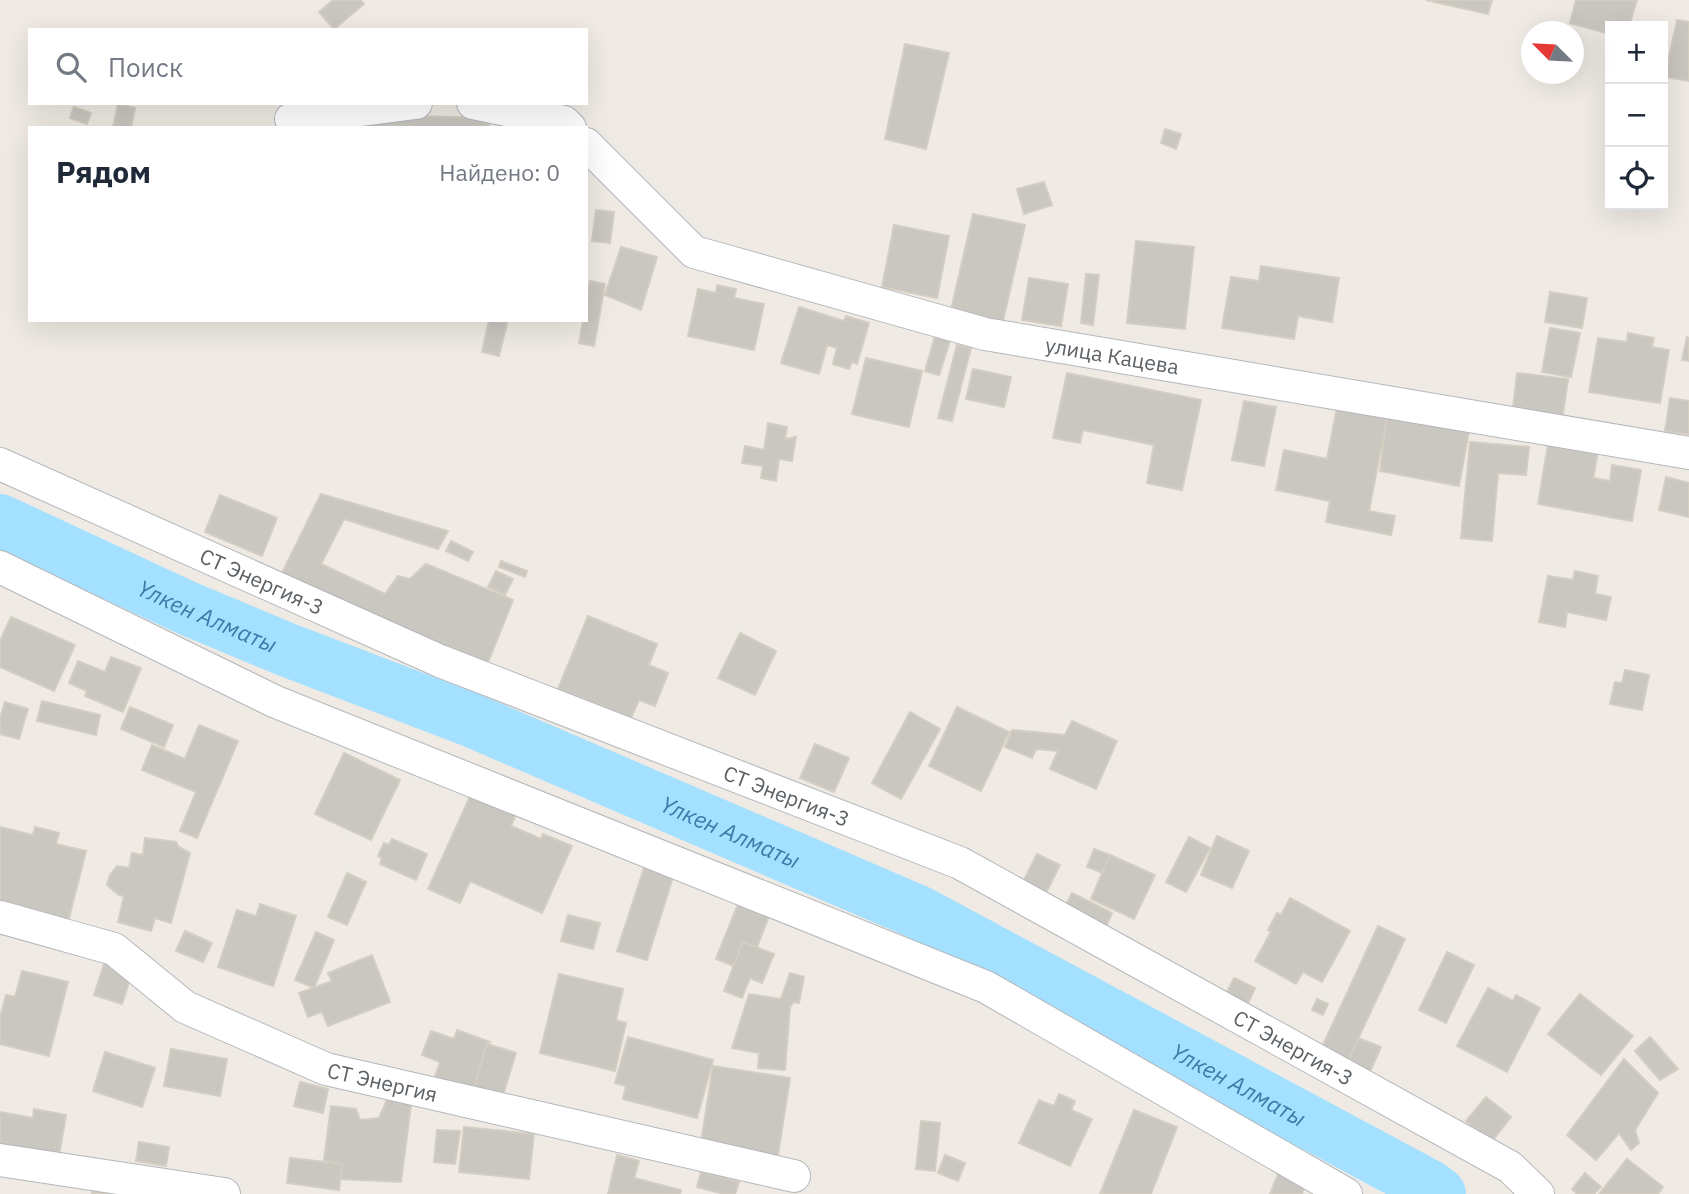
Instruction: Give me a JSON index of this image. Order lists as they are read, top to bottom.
{
  "streets": {
    "street": ["улица Кацева", "СТ Энергия-3", "СТ Энергия"]
  },
  "water": ["Үлкен Алматы"],
  "north": "top left",
  "page": {
    "map_buttons": ["+", "−"],
    "search": "Поиск",
    "heading": ["Рядом", "Найдено: 0"]
  }
}
